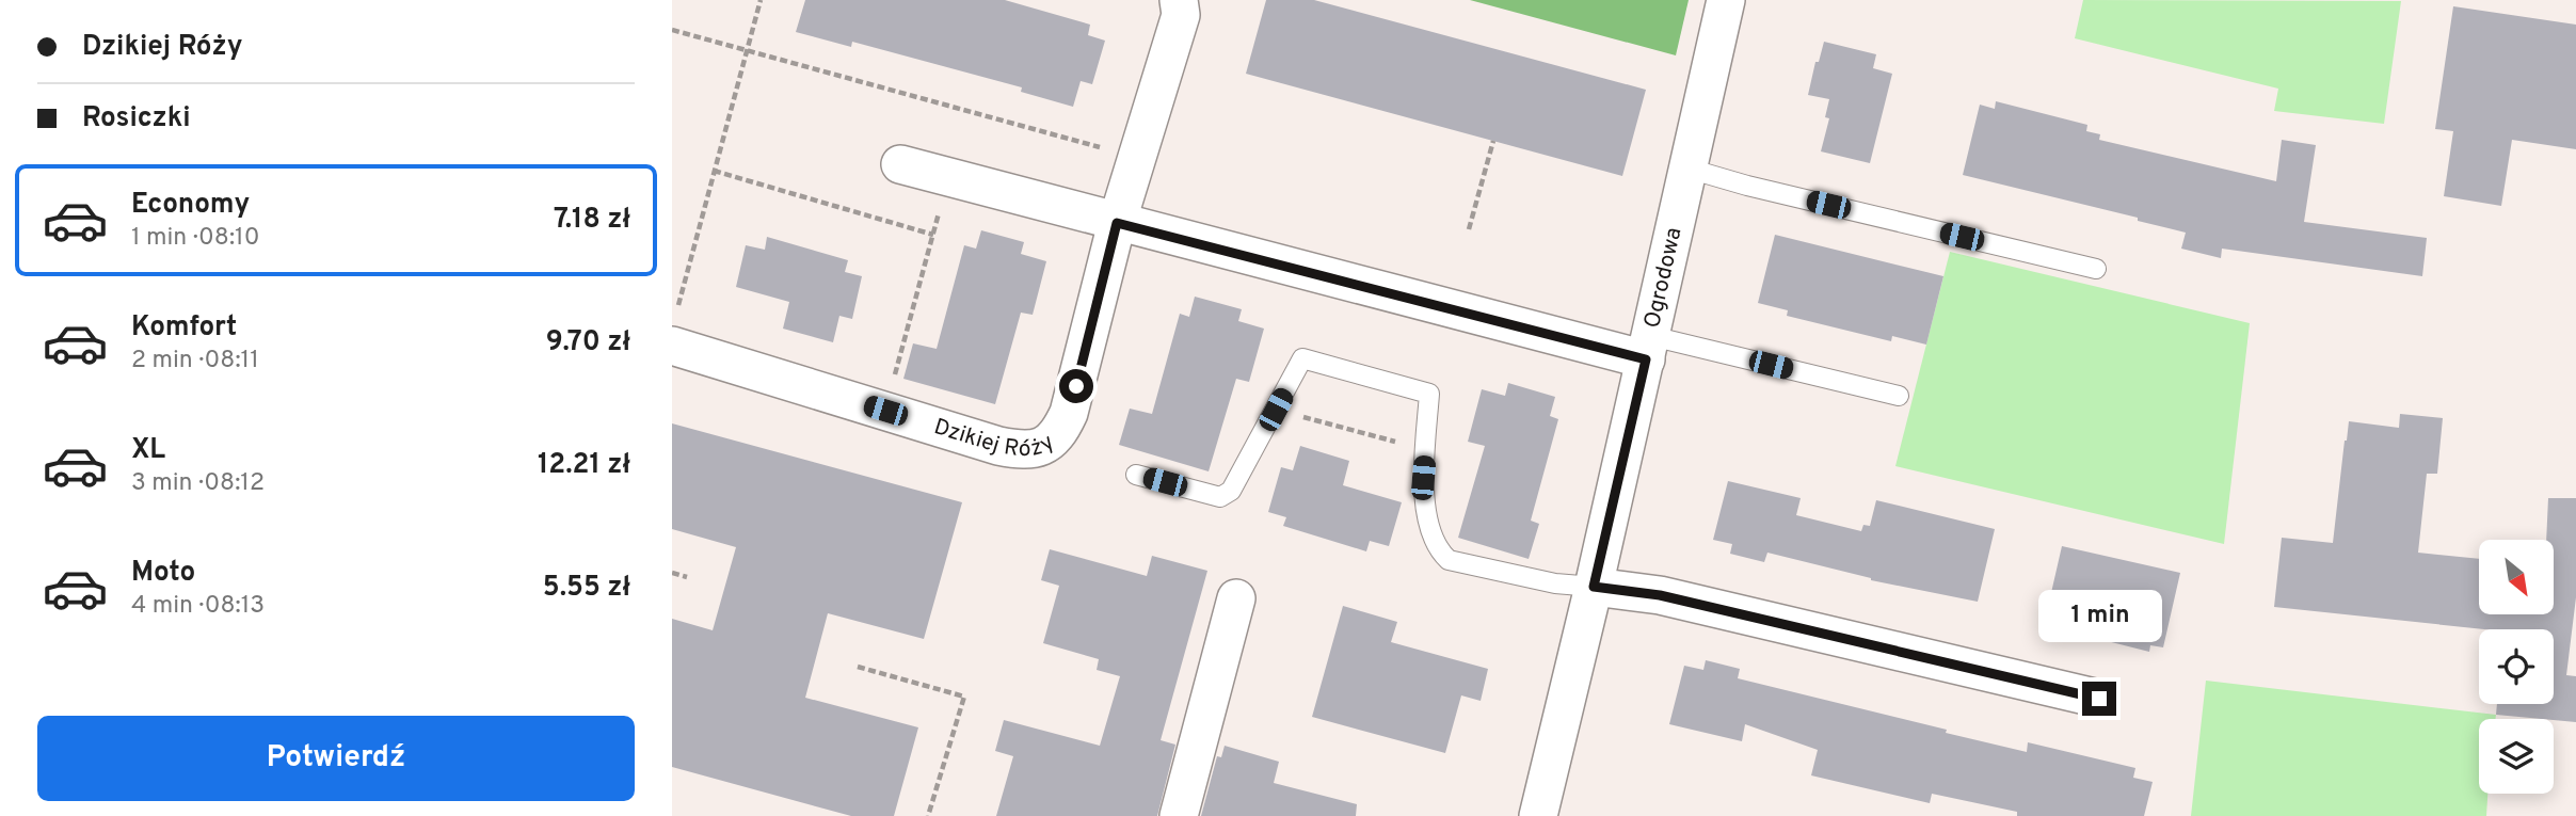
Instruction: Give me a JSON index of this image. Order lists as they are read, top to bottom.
{
  "streets": {
    "street": ["Ogrodowa", "Dzikiej Róży"]
  },
  "north": "bottom right",
  "page": {
    "banner": ["Dzikiej Róży", "Rosiczki"],
    "list": [
      {
        "name": "Economy",
        "note": "1 min · 08:10",
        "value": "7.18 zł"
      },
      {
        "name": "Komfort",
        "note": "2 min · 08:11",
        "value": "9.70 zł"
      },
      {
        "name": "XL",
        "note": "3 min · 08:12",
        "value": "12.21 zł"
      },
      {
        "name": "Moto",
        "note": "4 min · 08:13",
        "value": "5.55 zł"
      }
    ],
    "bubble": "1 min",
    "buttons": "Potwierdź"
  }
}
